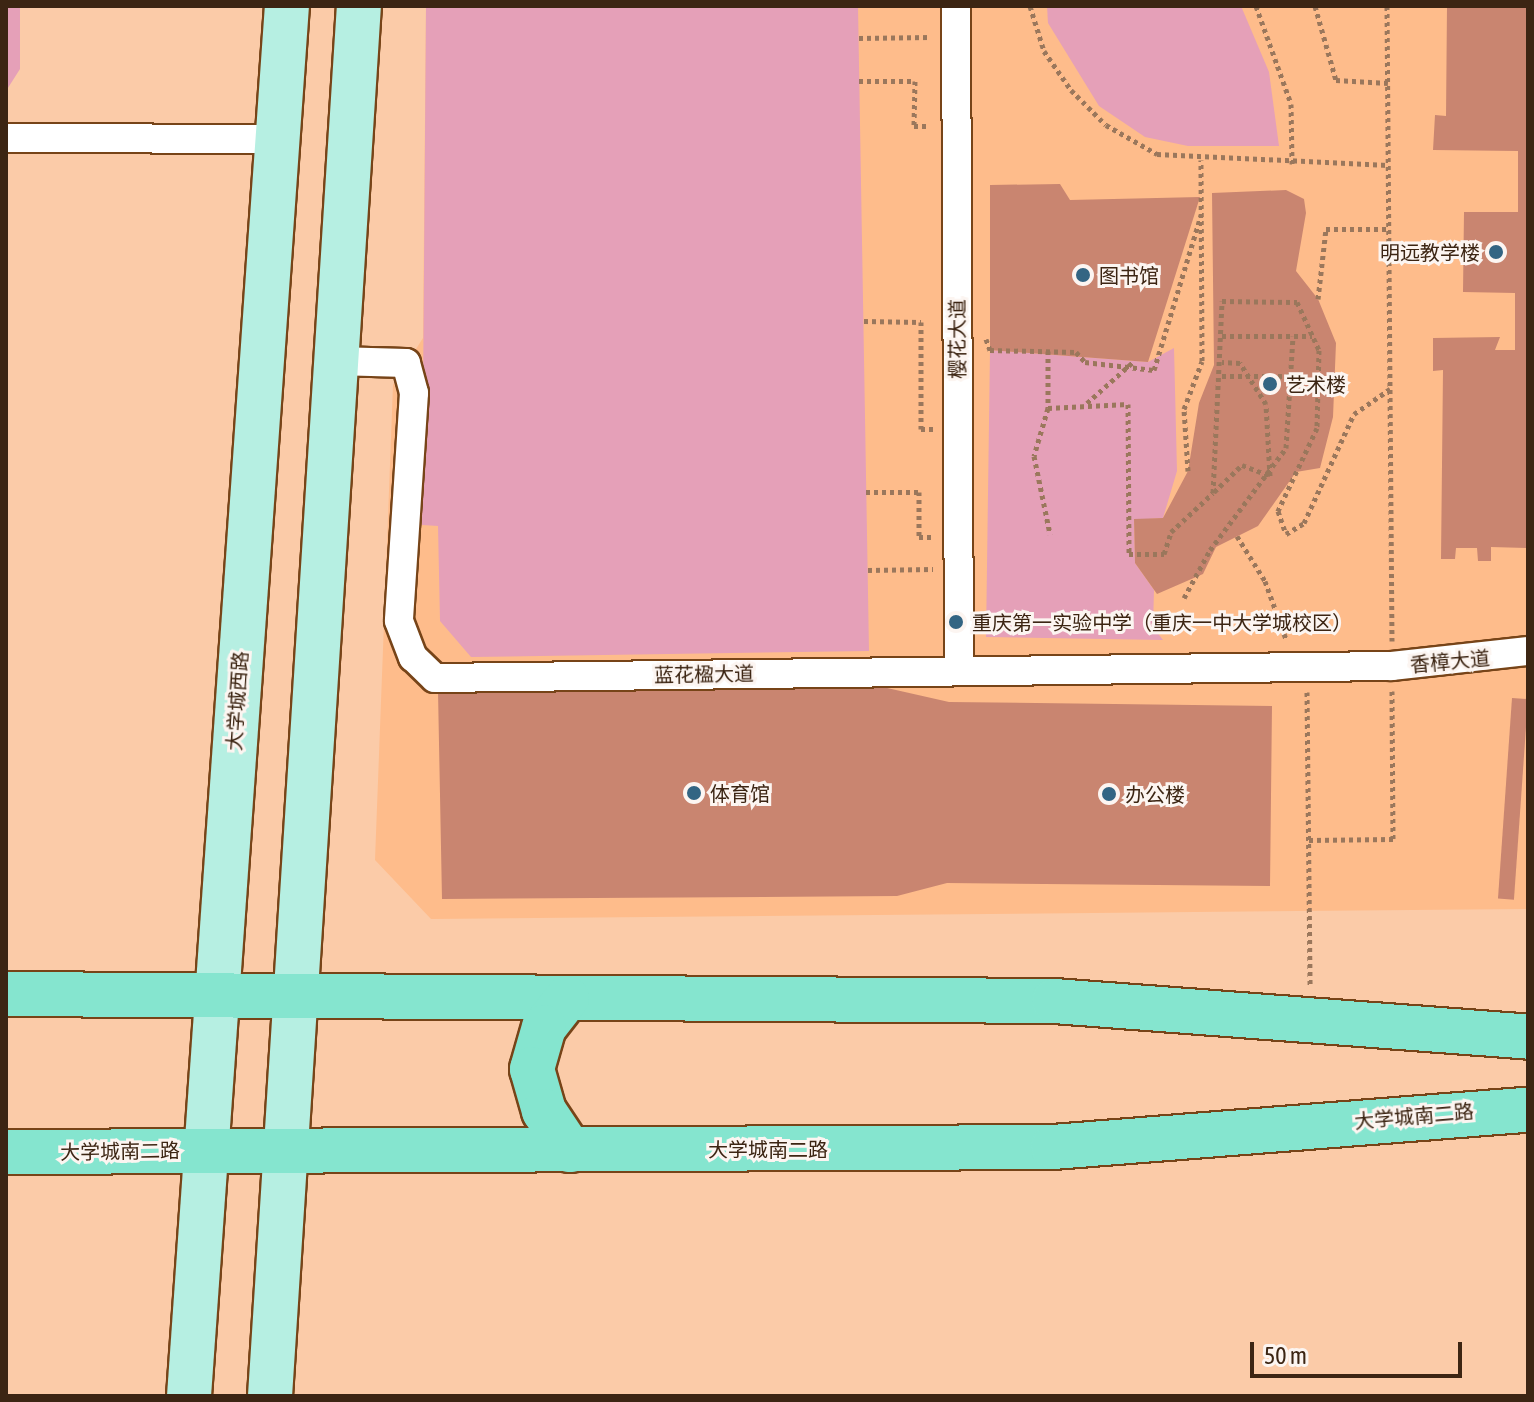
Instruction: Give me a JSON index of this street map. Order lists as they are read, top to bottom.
{
  "streets": {
    "highway": ["大学城南二路"],
    "main road": ["大学城西路"],
    "street": ["樱花大道", "香樟大道", "蓝花楹大道"]
  },
  "crossings": [
    ["樱花大道", "蓝花楹大道"],
    ["香樟大道", "蓝花楹大道"],
    ["大学城西路", "大学城南二路"]
  ],
  "places": [
    "明远教学楼",
    "图书馆",
    "艺术楼",
    "重庆第一实验中学（重庆一中大学城校区）",
    "体育馆",
    "办公楼"
  ],
  "scale_bar": "50 m"
}
